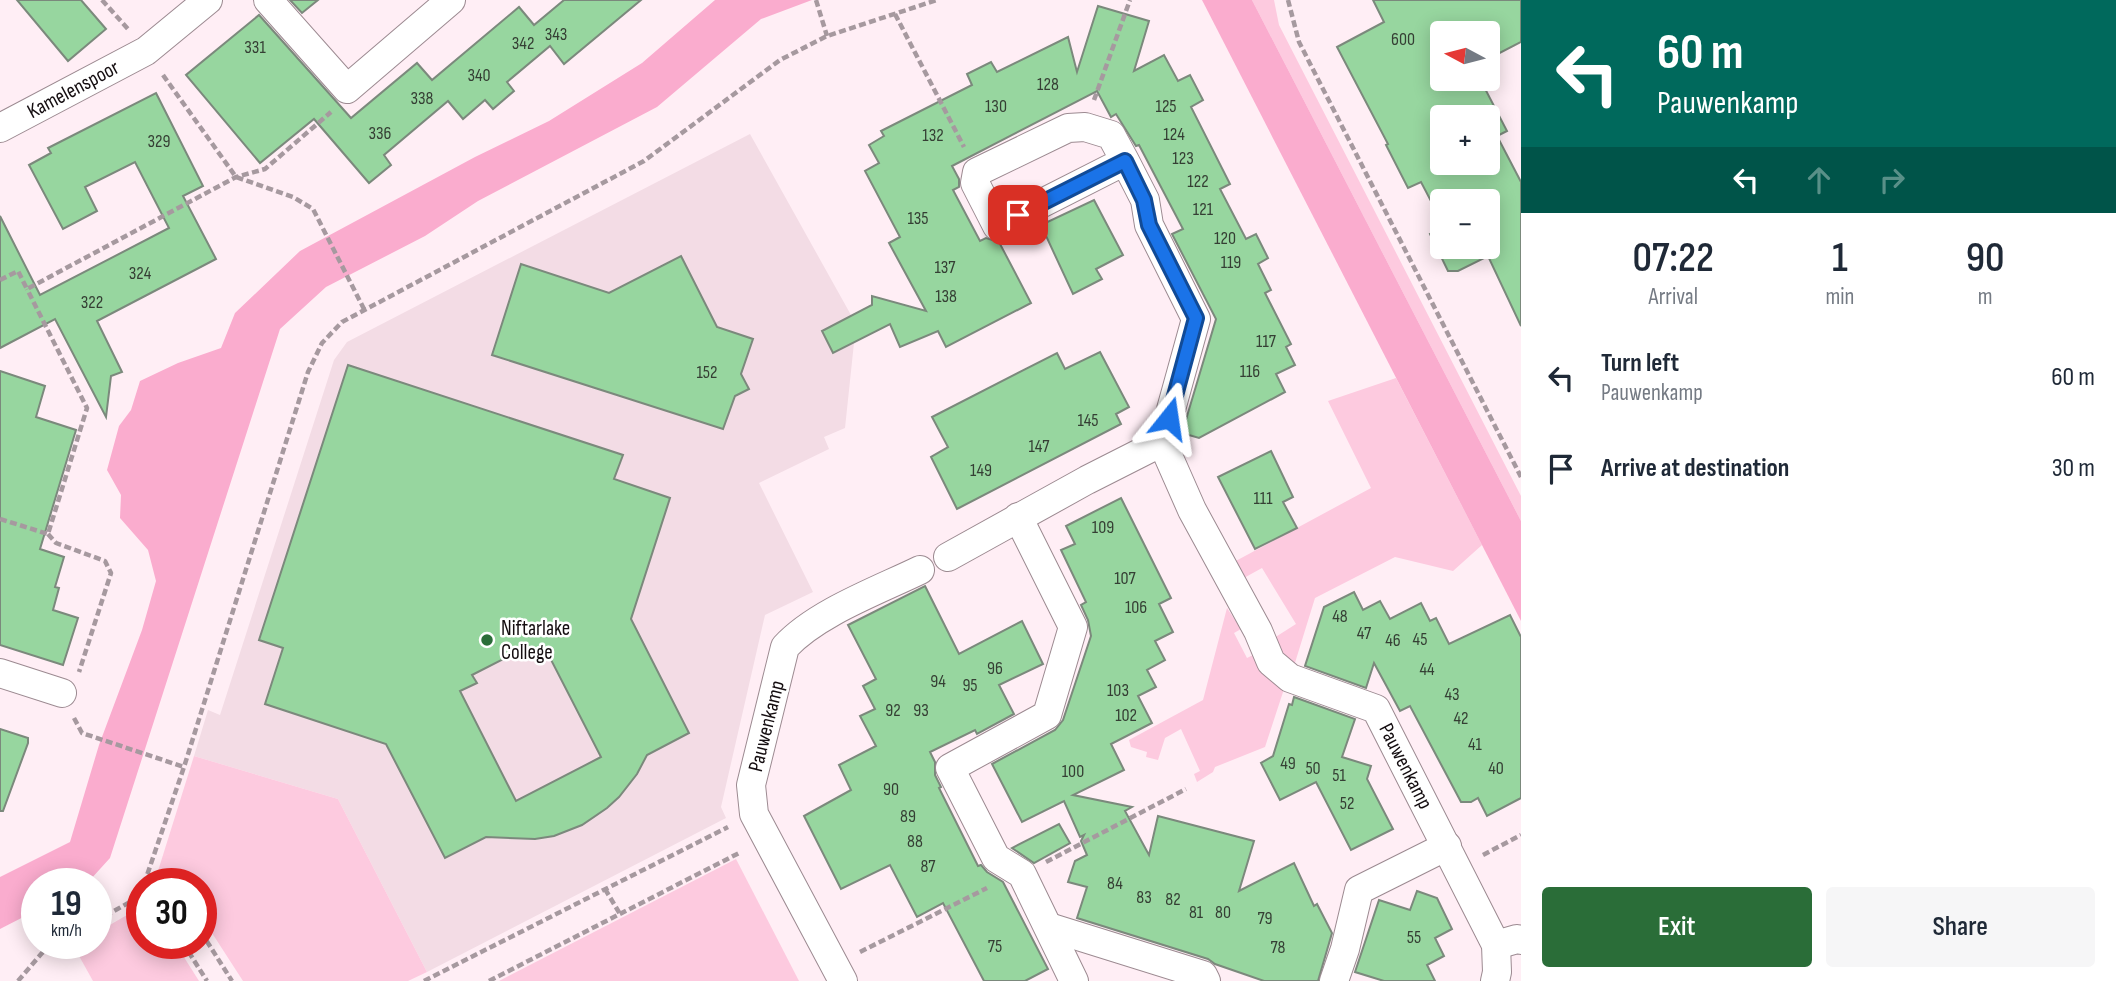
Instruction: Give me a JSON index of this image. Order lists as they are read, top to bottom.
{
  "streets": {
    "street": ["Kamelenspoor", "Pauwenkamp"]
  },
  "places": ["Niftarlake College"],
  "house_numbers": [
    "343",
    "600",
    "342",
    "331",
    "340",
    "128",
    "338",
    "130",
    "125",
    "336",
    "124",
    "132",
    "329",
    "123",
    "122",
    "121",
    "135",
    "120",
    "119",
    "137",
    "324",
    "138",
    "322",
    "117",
    "116",
    "152",
    "145",
    "147",
    "149",
    "111",
    "109",
    "107",
    "106",
    "48",
    "47",
    "45",
    "46",
    "96",
    "44",
    "94",
    "95",
    "103",
    "43",
    "92",
    "93",
    "102",
    "42",
    "41",
    "49",
    "50",
    "40",
    "100",
    "51",
    "90",
    "52",
    "89",
    "88",
    "87",
    "84",
    "83",
    "82",
    "81",
    "80",
    "79",
    "55",
    "75",
    "78"
  ],
  "north": "left",
  "page": {
    "turn": ["60 m", "Pauwenkamp"],
    "map_buttons": ["+", "−"],
    "eta": [
      "07:22",
      "Arrival",
      "1",
      "min",
      "90",
      "m"
    ],
    "list": [
      {
        "name": "Turn left",
        "note": "Pauwenkamp",
        "value": "60 m"
      },
      {
        "name": "Arrive at destination",
        "value": "30 m"
      }
    ],
    "speed": "19 km/h",
    "limit": "30",
    "buttons": ["Exit", "Share"]
  }
}
